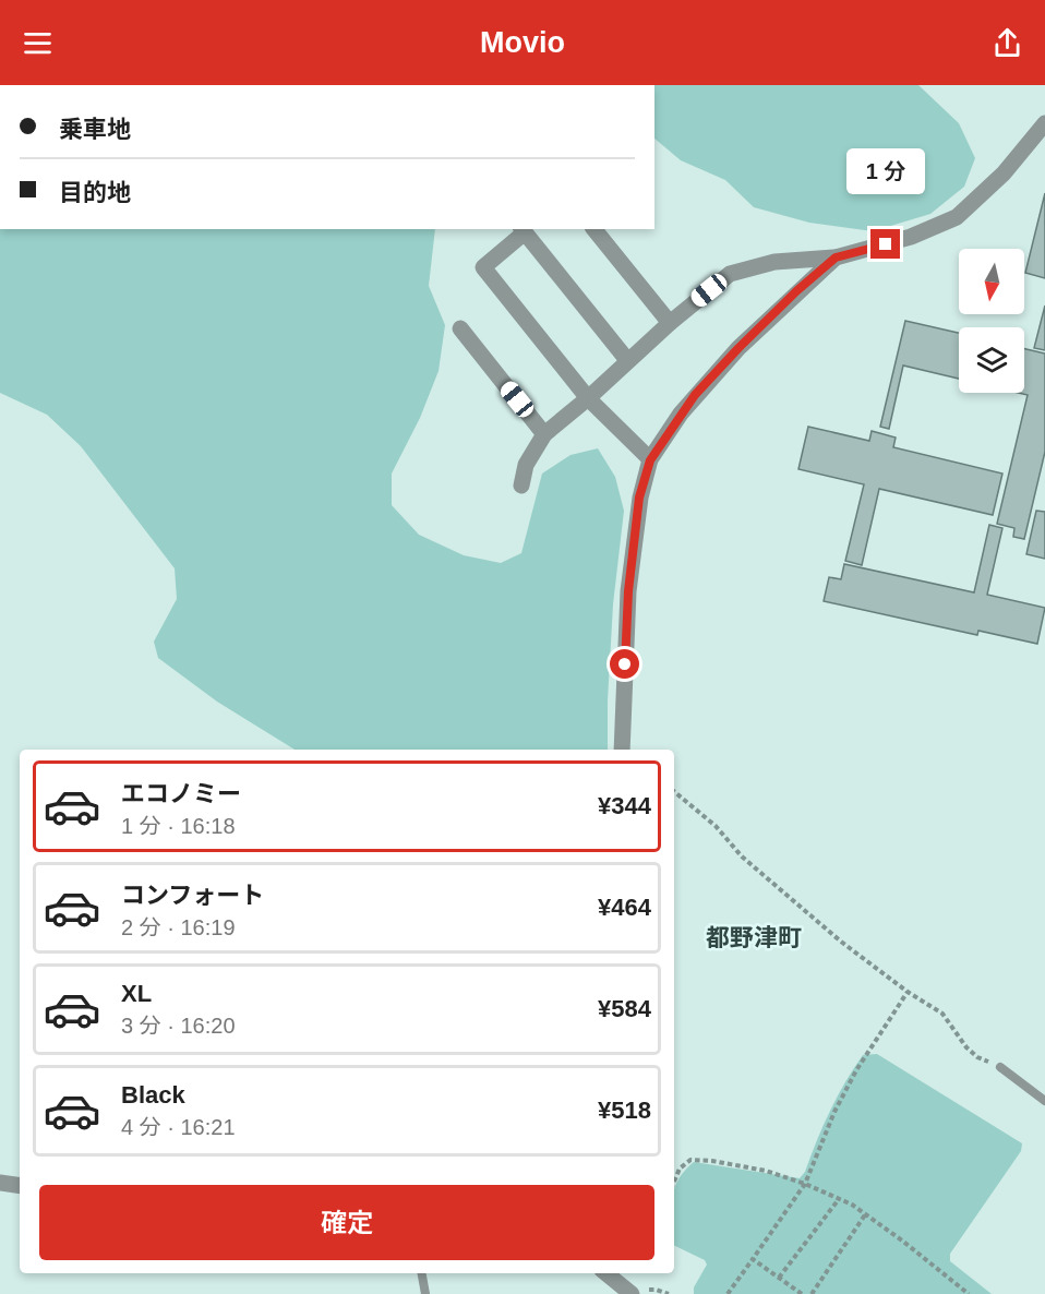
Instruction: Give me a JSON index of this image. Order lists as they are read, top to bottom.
{
  "districts": ["都野津町"],
  "north": "bottom",
  "page": {
    "header": "Movio",
    "banner": ["乗車地", "目的地"],
    "bubble": "1 分",
    "list": [
      {
        "name": "エコノミー",
        "note": "1 分 · 16:18",
        "value": "¥344"
      },
      {
        "name": "コンフォート",
        "note": "2 分 · 16:19",
        "value": "¥464"
      },
      {
        "name": "XL",
        "note": "3 分 · 16:20",
        "value": "¥584"
      },
      {
        "name": "Black",
        "note": "4 分 · 16:21",
        "value": "¥518"
      }
    ],
    "buttons": "確定"
  }
}
